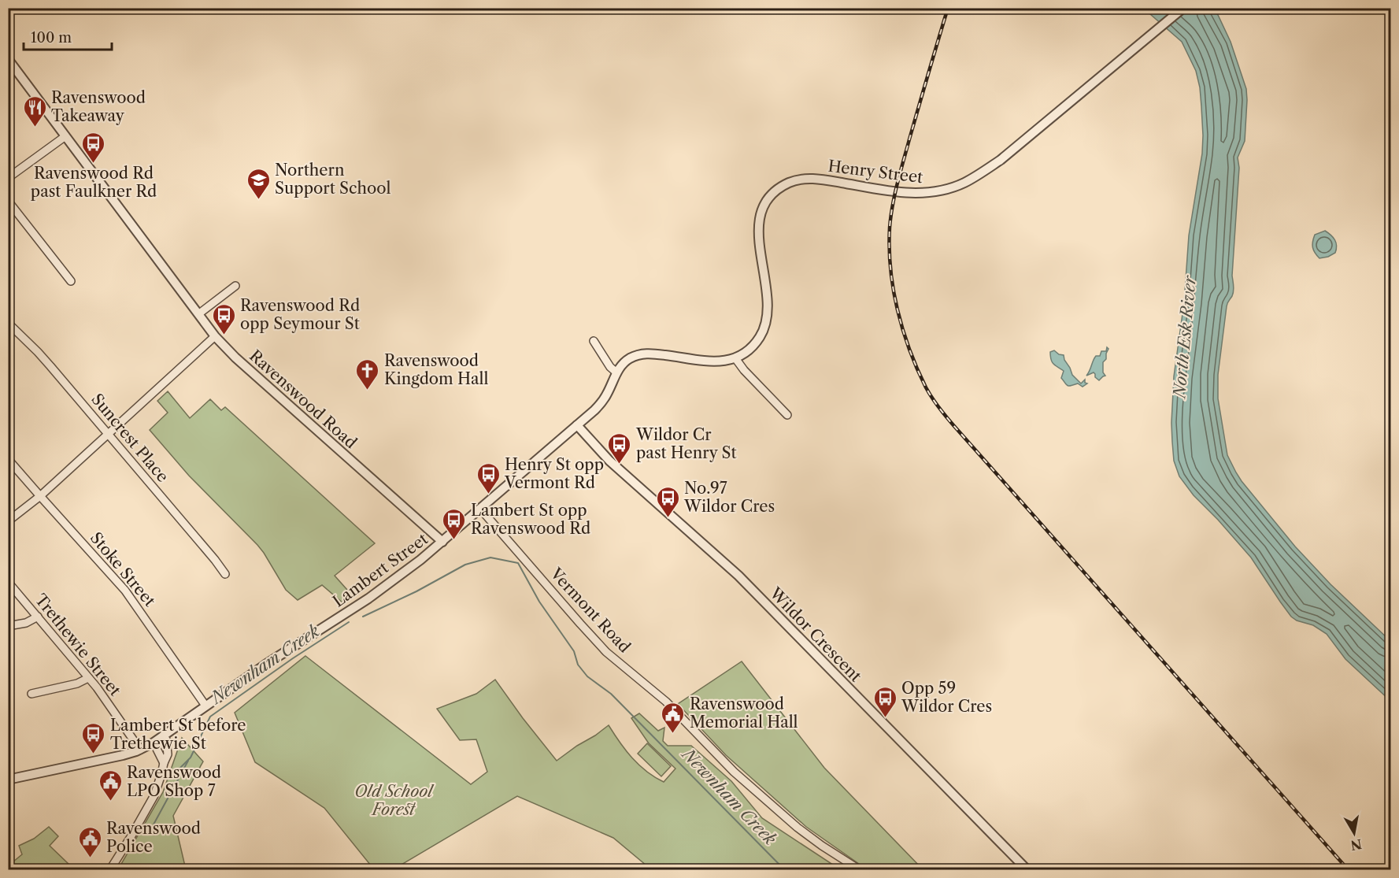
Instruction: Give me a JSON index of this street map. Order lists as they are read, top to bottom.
{
  "streets": {
    "street": [
      "Henry Street",
      "Ravenswood Road",
      "Suncrest Place",
      "Stoke Street",
      "Lambert Street",
      "Vermont Road",
      "Wildor Crescent",
      "Trethewie Street"
    ]
  },
  "crossings": [
    ["Henry Street", "Ravenswood Road"],
    ["Henry Street", "Lambert Street"],
    ["Henry Street", "Vermont Road"],
    ["Henry Street", "Wildor Crescent"],
    ["Ravenswood Road", "Lambert Street"],
    ["Stoke Street", "Lambert Street"],
    ["Lambert Street", "Trethewie Street"]
  ],
  "water": ["North Esk River", "Newnham Creek"],
  "parks": ["Old School Forest"],
  "places": {
    "restaurant": ["Ravenswood Takeaway"],
    "bus stop": [
      "Ravenswood Rd past Faulkner Rd",
      "Ravenswood Rd opp Seymour St",
      "Wildor Cr past Henry St",
      "Henry St opp Vermont Rd",
      "No.97 Wildor Cres",
      "Lambert St opp Ravenswood Rd",
      "Opp 59 Wildor Cres",
      "Lambert St before Trethewie St"
    ],
    "school or university": ["Northern Support School"],
    "church": ["Ravenswood Kingdom Hall"],
    "public building": ["Ravenswood Memorial Hall", "Ravenswood LPO Shop 7", "Ravenswood Police"]
  },
  "scale_bar": "100 m",
  "north": "bottom"
}
